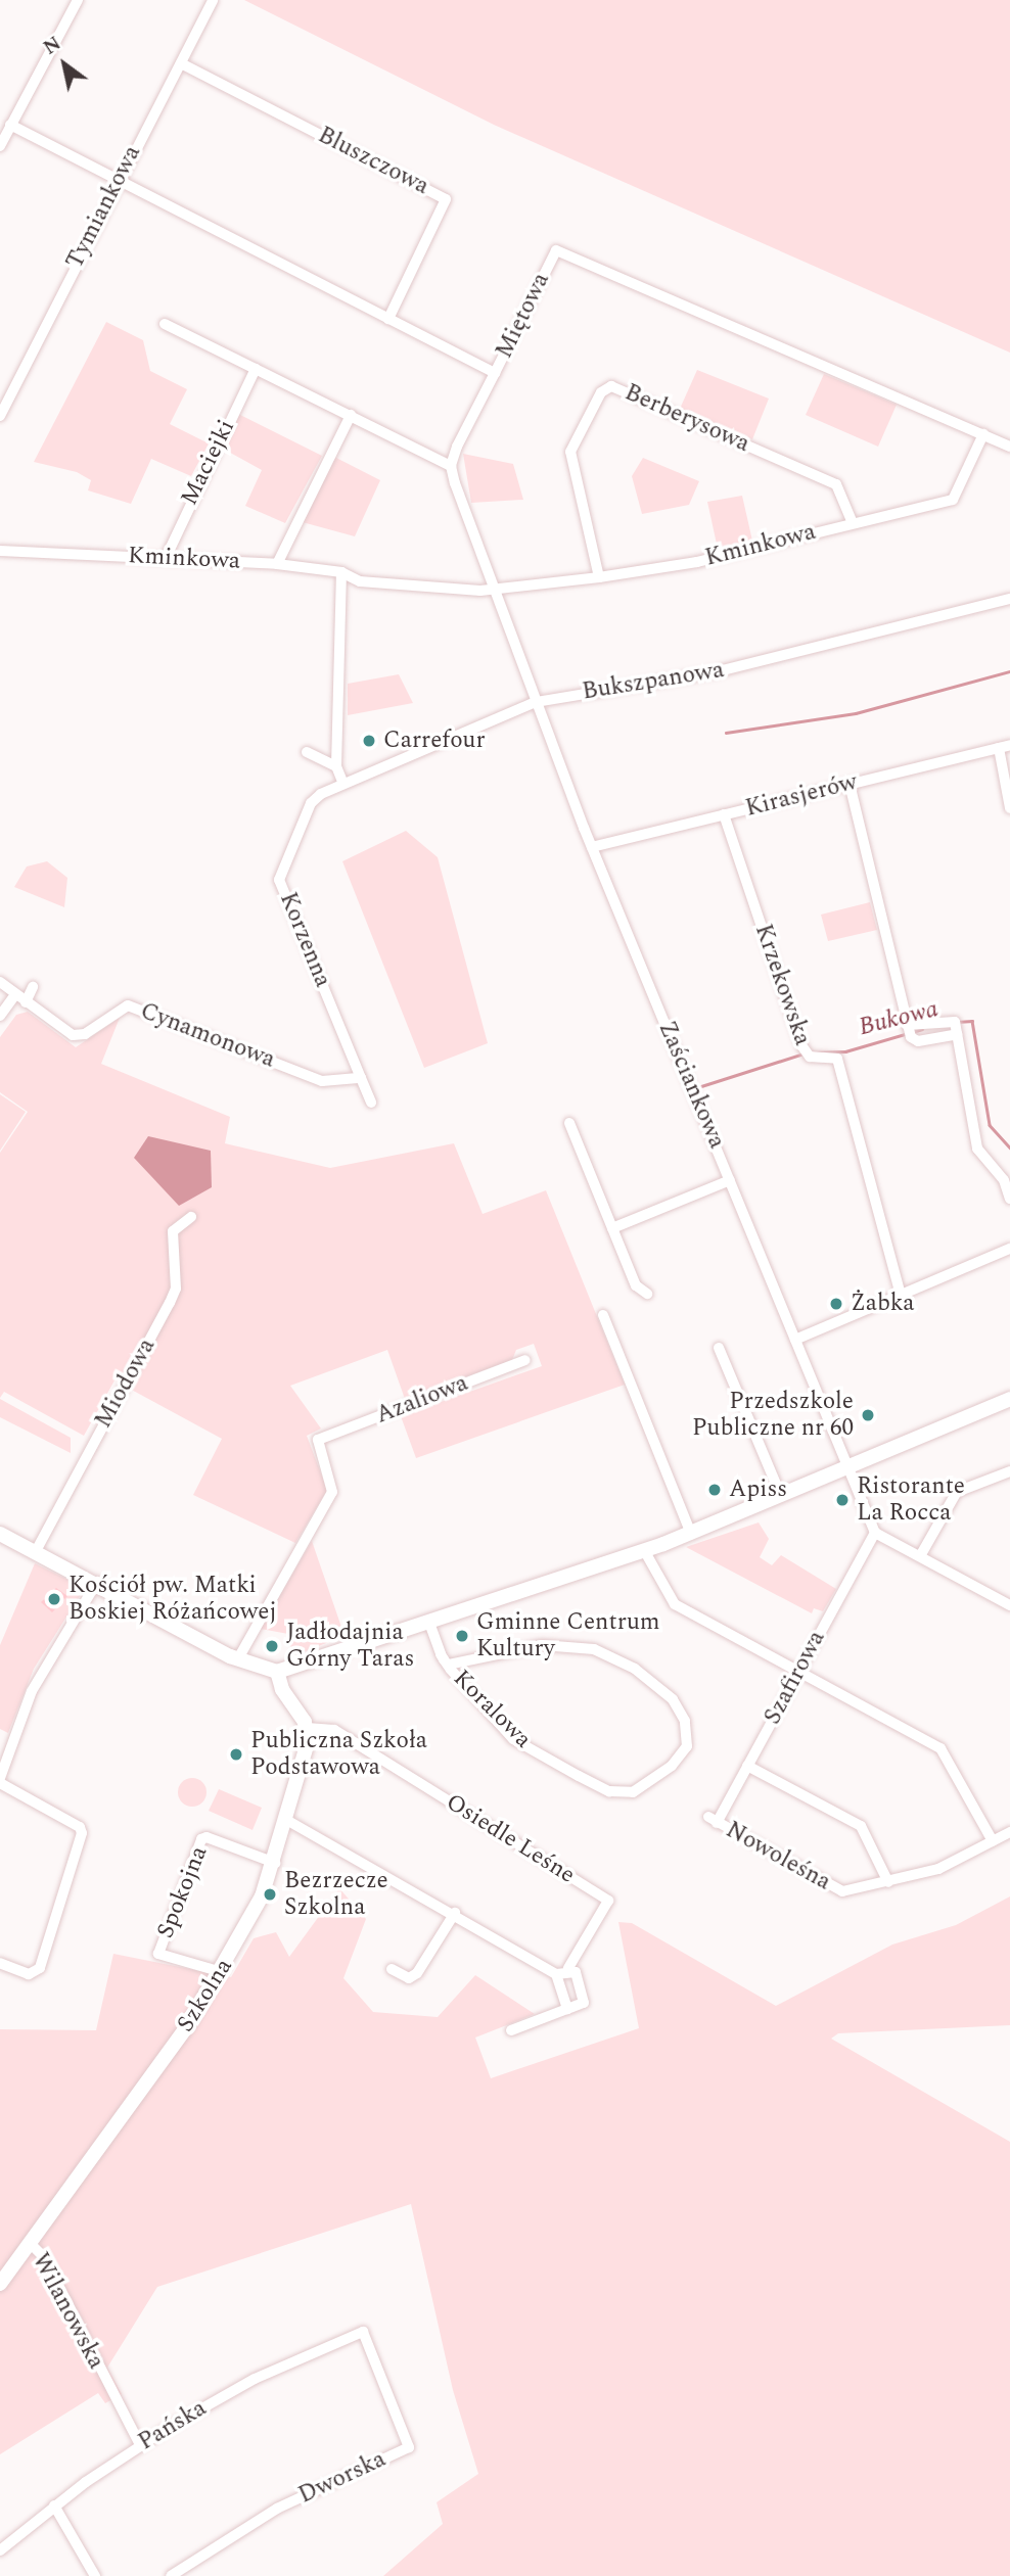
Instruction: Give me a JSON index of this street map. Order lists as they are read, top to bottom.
{
  "streets": {
    "street": [
      "Bluszczowa",
      "Tymiankowa",
      "Miętowa",
      "Berberysowa",
      "Maciejki",
      "Kminkowa",
      "Bukszpanowa",
      "Kirasjerów",
      "Korzenna",
      "Krzekowska",
      "Cynamonowa",
      "Zaściankowa",
      "Miodowa",
      "Azaliowa",
      "Szafirowa",
      "Koralowa",
      "Osiedle Leśne",
      "Nowoleśna",
      "Spokojna",
      "Szkolna",
      "Wilanowska",
      "Pańska",
      "Dworska"
    ]
  },
  "crossings": [
    ["Bluszczowa", "Tymiankowa"],
    ["Bluszczowa", "Miętowa"],
    ["Tymiankowa", "Miętowa"],
    ["Miętowa", "Kminkowa"],
    ["Berberysowa", "Kminkowa"],
    ["Maciejki", "Kminkowa"],
    ["Bukszpanowa", "Korzenna"],
    ["Bukszpanowa", "Zaściankowa"],
    ["Kirasjerów", "Krzekowska"],
    ["Kirasjerów", "Zaściankowa"],
    ["Korzenna", "Cynamonowa"],
    ["Zaściankowa", "Szafirowa"],
    ["Szafirowa", "Nowoleśna"],
    ["Osiedle Leśne", "Szkolna"],
    ["Spokojna", "Szkolna"],
    ["Szkolna", "Wilanowska"],
    ["Wilanowska", "Pańska"],
    ["Pańska", "Dworska"]
  ],
  "water": ["Bukowa"],
  "places": [
    "Carrefour",
    "Żabka",
    "Przedszkole Publiczne nr 60",
    "Apiss",
    "Ristorante La Rocca",
    "Kościół pw. Matki Boskiej Różańcowej",
    "Gminne Centrum Kultury",
    "Jadłodajnia Górny Taras",
    "Publiczna Szkoła Podstawowa",
    "Bezrzecze Szkolna"
  ],
  "north": "top left"
}
